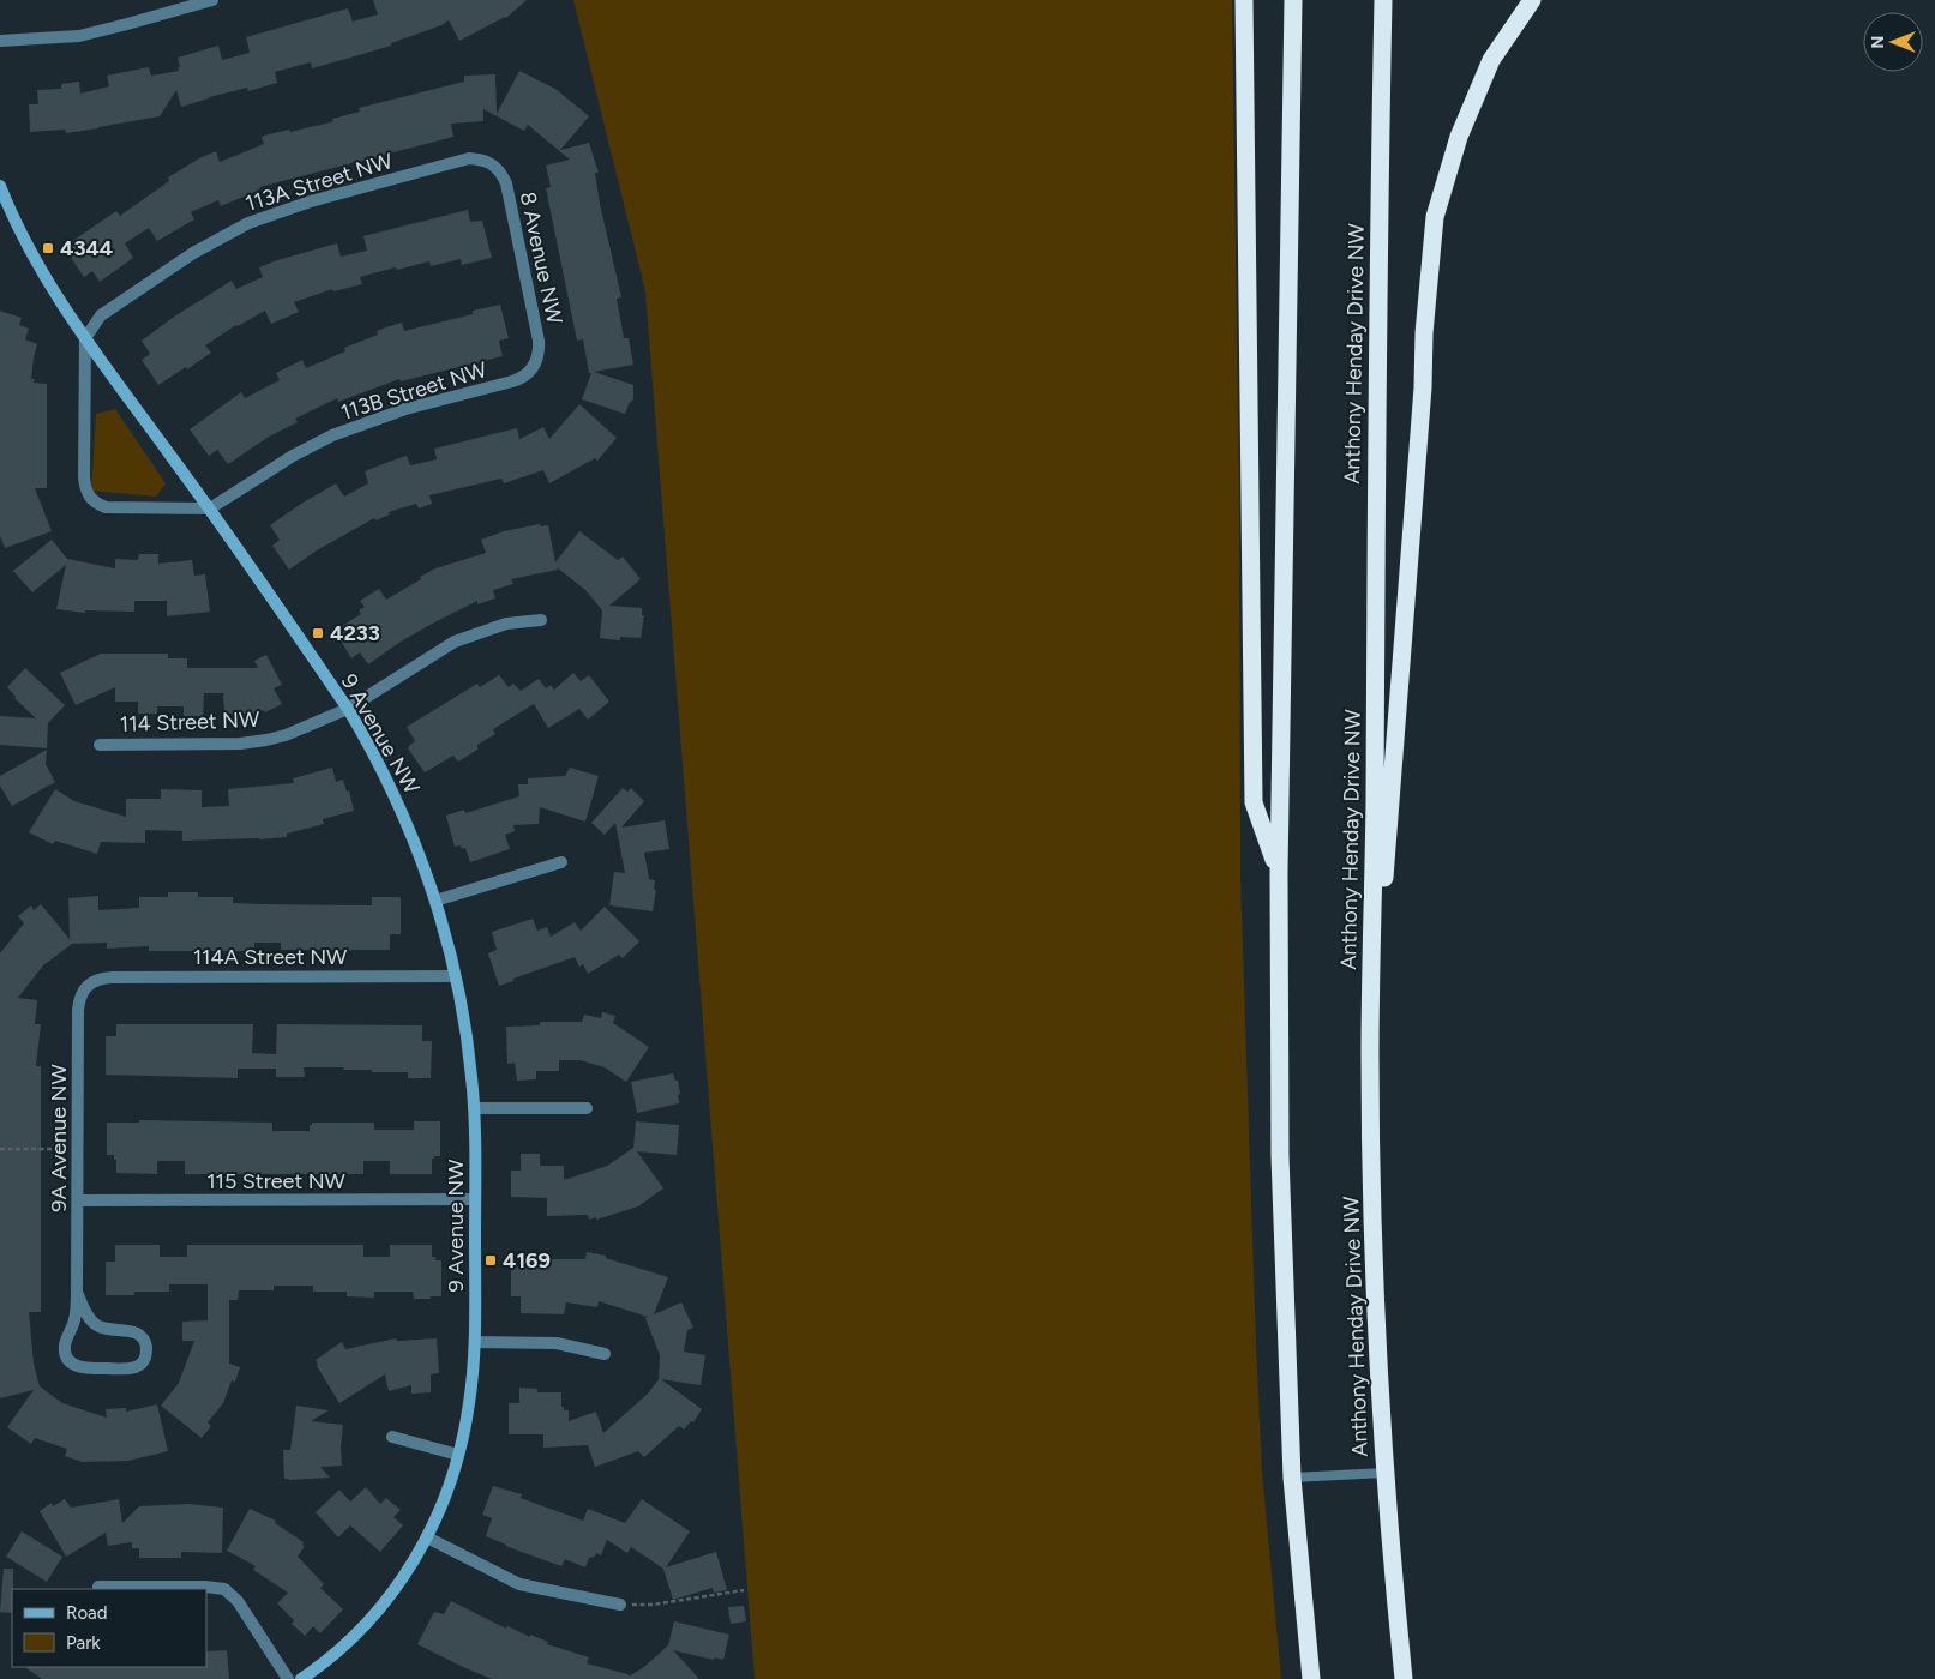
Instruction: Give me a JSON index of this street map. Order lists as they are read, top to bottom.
{
  "streets": {
    "highway": ["Anthony Henday Drive NW"],
    "street": [
      "113A Street NW",
      "8 Avenue NW",
      "113B Street NW",
      "114 Street NW",
      "9 Avenue NW",
      "114A Street NW",
      "9A Avenue NW",
      "115 Street NW"
    ]
  },
  "crossings": [
    ["113A Street NW", "8 Avenue NW"],
    ["113A Street NW", "9 Avenue NW"],
    ["8 Avenue NW", "113B Street NW"],
    ["113B Street NW", "9 Avenue NW"],
    ["114 Street NW", "9 Avenue NW"],
    ["9 Avenue NW", "114A Street NW"],
    ["9 Avenue NW", "115 Street NW"],
    ["114A Street NW", "9A Avenue NW"],
    ["9A Avenue NW", "115 Street NW"]
  ],
  "places": {
    "transit": ["4344", "4233", "4169"]
  },
  "legend": ["Road", "Park"],
  "north": "left"
}
